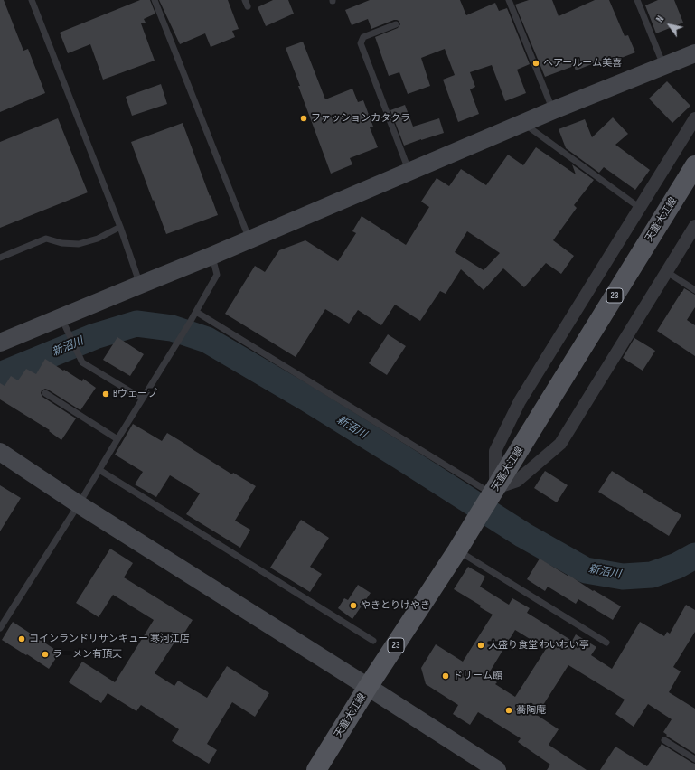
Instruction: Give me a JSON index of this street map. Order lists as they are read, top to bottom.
{
  "streets": {
    "main road": ["天童大江線", "23"]
  },
  "water": ["新沼川"],
  "places": [
    "ヘアールーム美喜",
    "ファッションカタクラ",
    "Bウェーブ",
    "やきとりけやき",
    "コインランドリサンキュー 寒河江店",
    "大盛り食堂 わいわい亭",
    "ラーメン有頂天",
    "ドリーム館",
    "蕎陶庵"
  ],
  "north": "top left"
}
